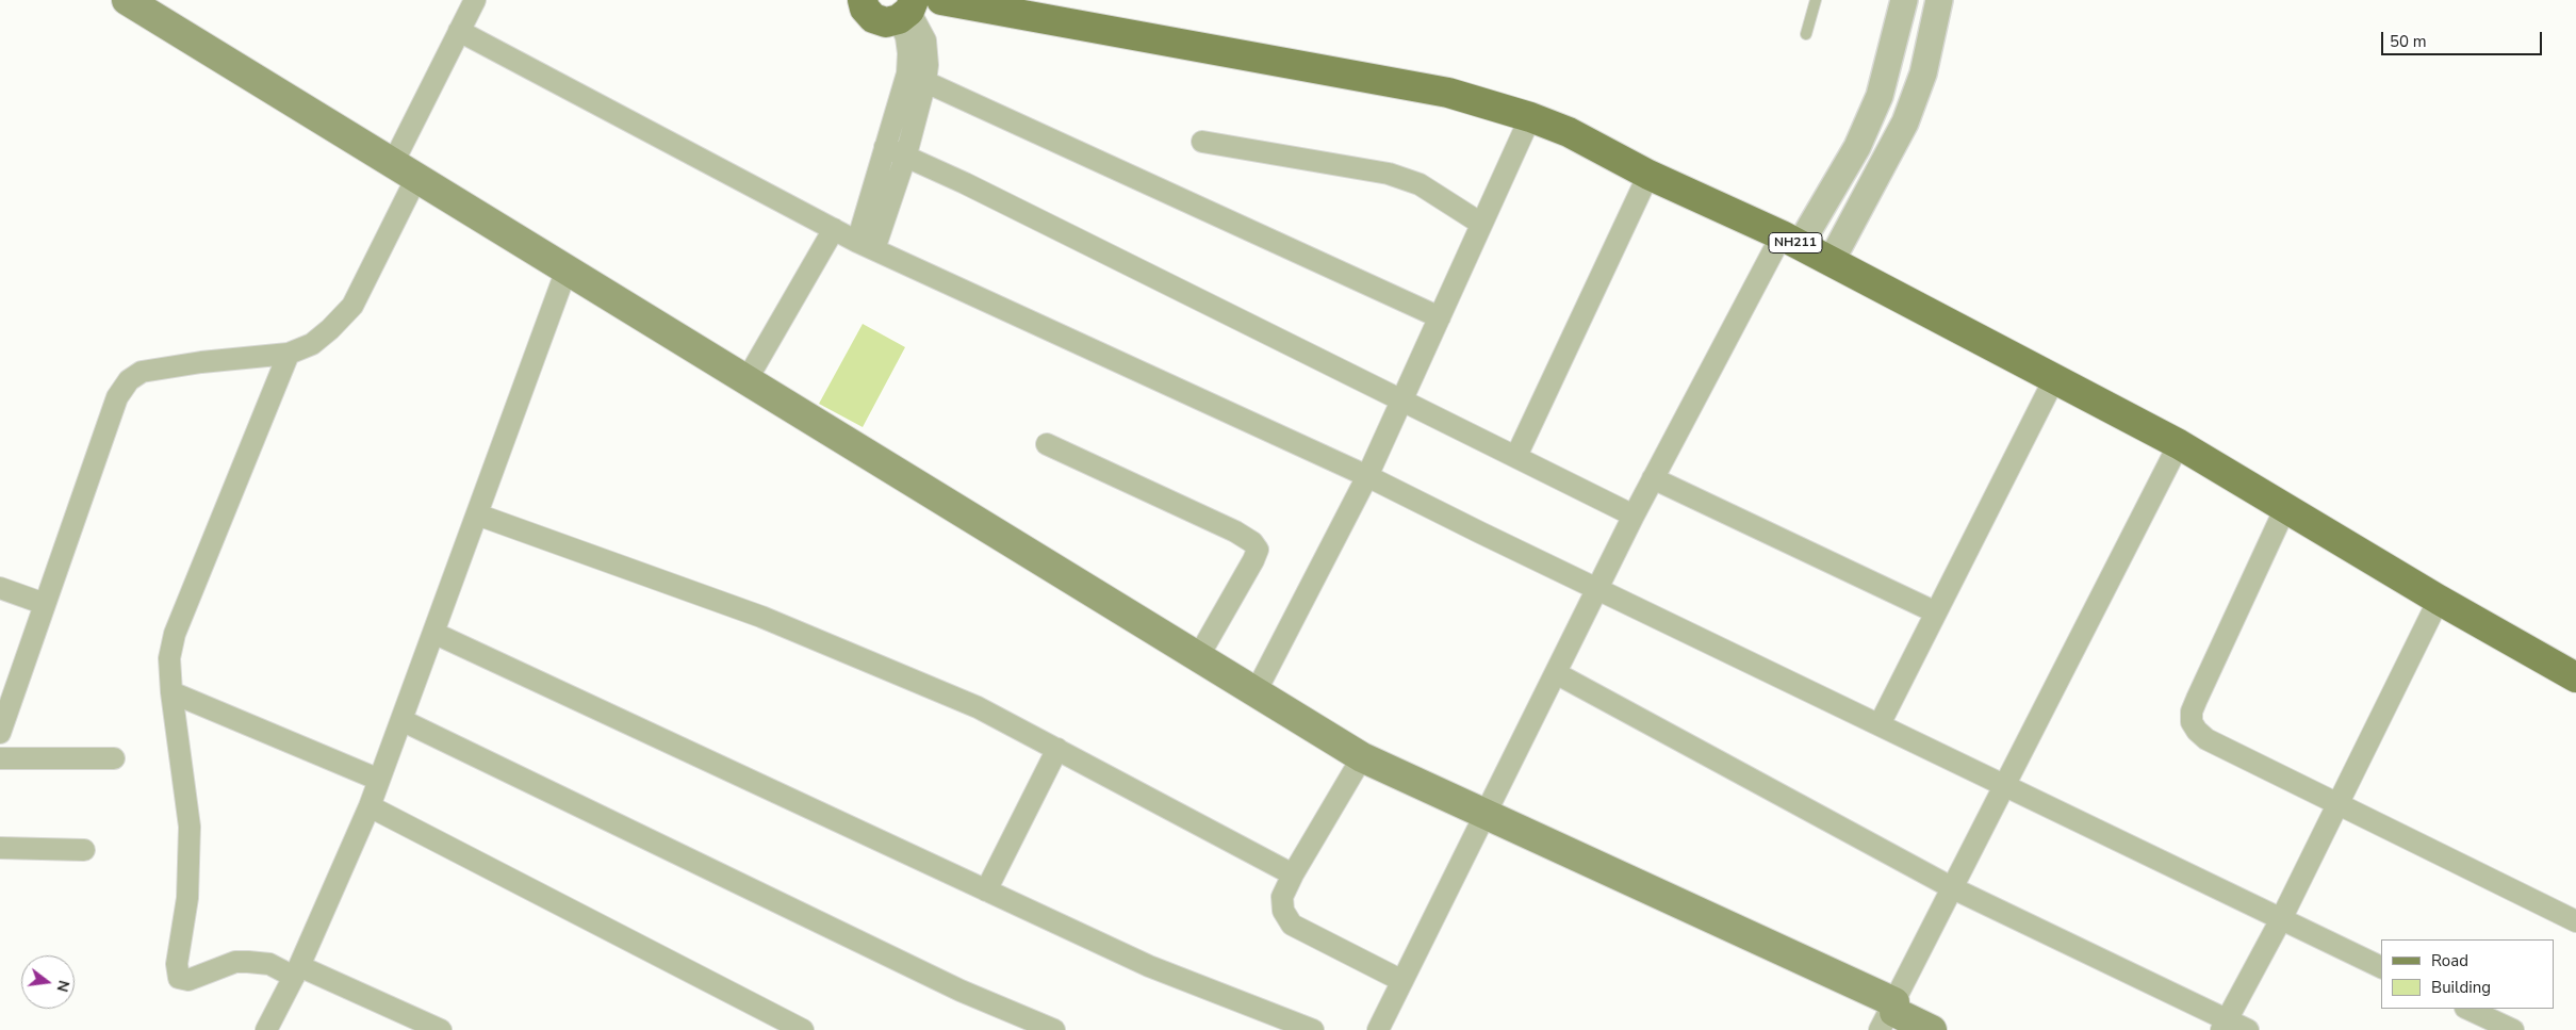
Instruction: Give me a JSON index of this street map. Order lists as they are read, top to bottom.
{
  "streets": {
    "main road": ["NH211"]
  },
  "legend": ["Road", "Building"],
  "scale_bar": "50 m",
  "north": "right"
}
